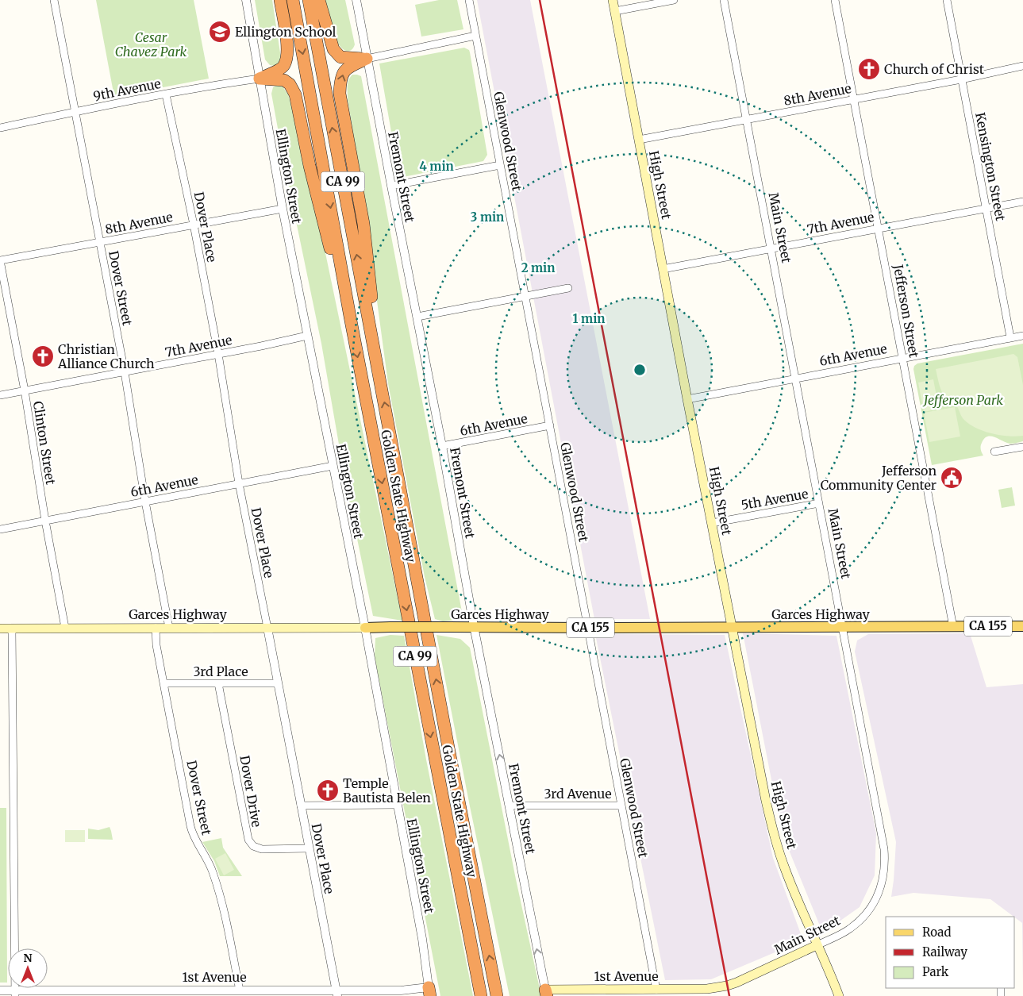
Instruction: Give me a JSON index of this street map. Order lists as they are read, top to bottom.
{
  "streets": {
    "highway": ["CA 99", "Golden State Highway"],
    "main road": [
      "High Street",
      "Main Street",
      "Garces Highway",
      "CA 155",
      "1st Avenue"
    ],
    "street": [
      "9th Avenue",
      "8th Avenue",
      "Glenwood Street",
      "Kensington Street",
      "Ellington Street",
      "Fremont Street",
      "7th Avenue",
      "Dover Place",
      "Dover Street",
      "Jefferson Street",
      "6th Avenue",
      "Clinton Street",
      "5th Avenue",
      "3rd Place",
      "Dover Drive",
      "3rd Avenue"
    ]
  },
  "crossings": [
    ["9th Avenue", "Ellington Street"],
    ["9th Avenue", "Dover Place"],
    ["9th Avenue", "Dover Street"],
    ["8th Avenue", "Kensington Street"],
    ["8th Avenue", "Ellington Street"],
    ["8th Avenue", "High Street"],
    ["8th Avenue", "Dover Place"],
    ["8th Avenue", "Main Street"],
    ["8th Avenue", "Dover Street"],
    ["8th Avenue", "Jefferson Street"],
    ["8th Avenue", "Clinton Street"],
    ["Glenwood Street", "6th Avenue"],
    ["Glenwood Street", "Garces Highway"],
    ["Glenwood Street", "3rd Avenue"],
    ["Glenwood Street", "1st Avenue"],
    ["Kensington Street", "7th Avenue"],
    ["Kensington Street", "6th Avenue"],
    ["Ellington Street", "7th Avenue"],
    ["Ellington Street", "6th Avenue"],
    ["Ellington Street", "Garces Highway"],
    ["Ellington Street", "1st Avenue"],
    ["Fremont Street", "6th Avenue"],
    ["Fremont Street", "Garces Highway"],
    ["Fremont Street", "3rd Avenue"],
    ["Fremont Street", "1st Avenue"],
    ["High Street", "7th Avenue"],
    ["High Street", "Main Street"],
    ["High Street", "6th Avenue"],
    ["High Street", "5th Avenue"],
    ["High Street", "Garces Highway"],
    ["7th Avenue", "Dover Place"],
    ["7th Avenue", "Main Street"],
    ["7th Avenue", "Dover Street"],
    ["7th Avenue", "Jefferson Street"],
    ["7th Avenue", "Clinton Street"],
    ["Dover Place", "6th Avenue"],
    ["Dover Place", "Garces Highway"],
    ["Dover Place", "3rd Place"],
    ["Dover Place", "Dover Drive"],
    ["Dover Place", "1st Avenue"],
    ["Main Street", "6th Avenue"],
    ["Main Street", "5th Avenue"],
    ["Main Street", "Garces Highway"],
    ["Main Street", "1st Avenue"],
    ["Dover Street", "6th Avenue"],
    ["Dover Street", "Garces Highway"],
    ["Dover Street", "3rd Place"],
    ["Dover Street", "1st Avenue"],
    ["Jefferson Street", "6th Avenue"],
    ["Jefferson Street", "Garces Highway"],
    ["6th Avenue", "Clinton Street"],
    ["Clinton Street", "Garces Highway"],
    ["3rd Place", "Dover Drive"]
  ],
  "one_way": ["Fremont Street"],
  "parks": ["Cesar Chavez Park", "Jefferson Park"],
  "places": {
    "school or university": ["Ellington School"],
    "church": ["Church of Christ", "Christian Alliance Church", "Temple Bautista Belen"],
    "public building": ["Jefferson Community Center"]
  },
  "legend": ["Road", "Railway", "Park"],
  "north": "top",
  "rings": [
    "4 min",
    "3 min",
    "2 min",
    "1 min"
  ]
}
